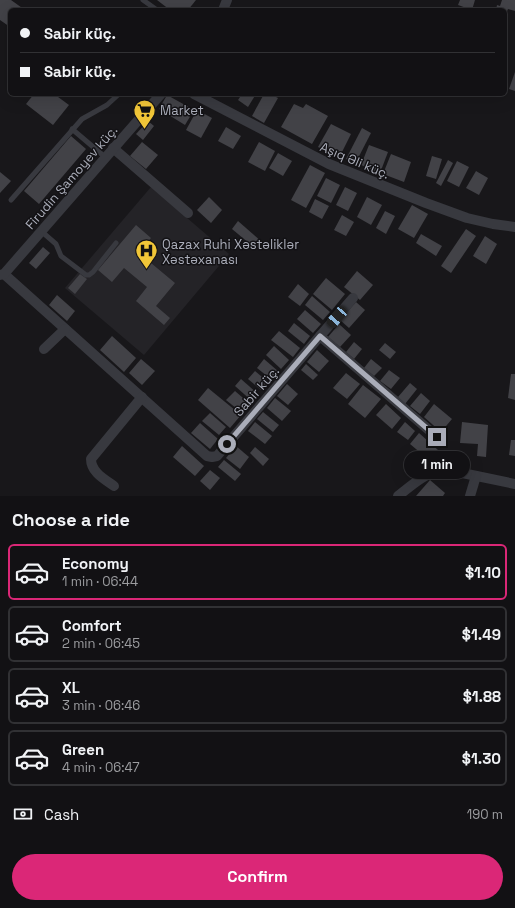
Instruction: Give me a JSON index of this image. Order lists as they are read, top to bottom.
{
  "streets": {
    "street": ["Aşıq Əli küç.", "Firudin Şamoyev küç.", "Sabir küç."]
  },
  "crossings": [
    ["Firudin Şamoyev küç.", "Sabir küç."]
  ],
  "places": {
    "supermarket": ["Market"],
    "hospital": ["Qazax Ruhi Xəstəliklər Xəstəxanası"]
  },
  "page": {
    "banner": ["Sabir küç.", "Sabir küç."],
    "bubble": "1 min",
    "heading": "Choose a ride",
    "list": [
      {
        "name": "Economy",
        "note": "1 min · 06:44",
        "value": "$1.10"
      },
      {
        "name": "Comfort",
        "note": "2 min · 06:45",
        "value": "$1.49"
      },
      {
        "name": "XL",
        "note": "3 min · 06:46",
        "value": "$1.88"
      },
      {
        "name": "Green",
        "note": "4 min · 06:47",
        "value": "$1.30"
      }
    ],
    "pay": ["Cash", "190 m"],
    "buttons": "Confirm"
  }
}
